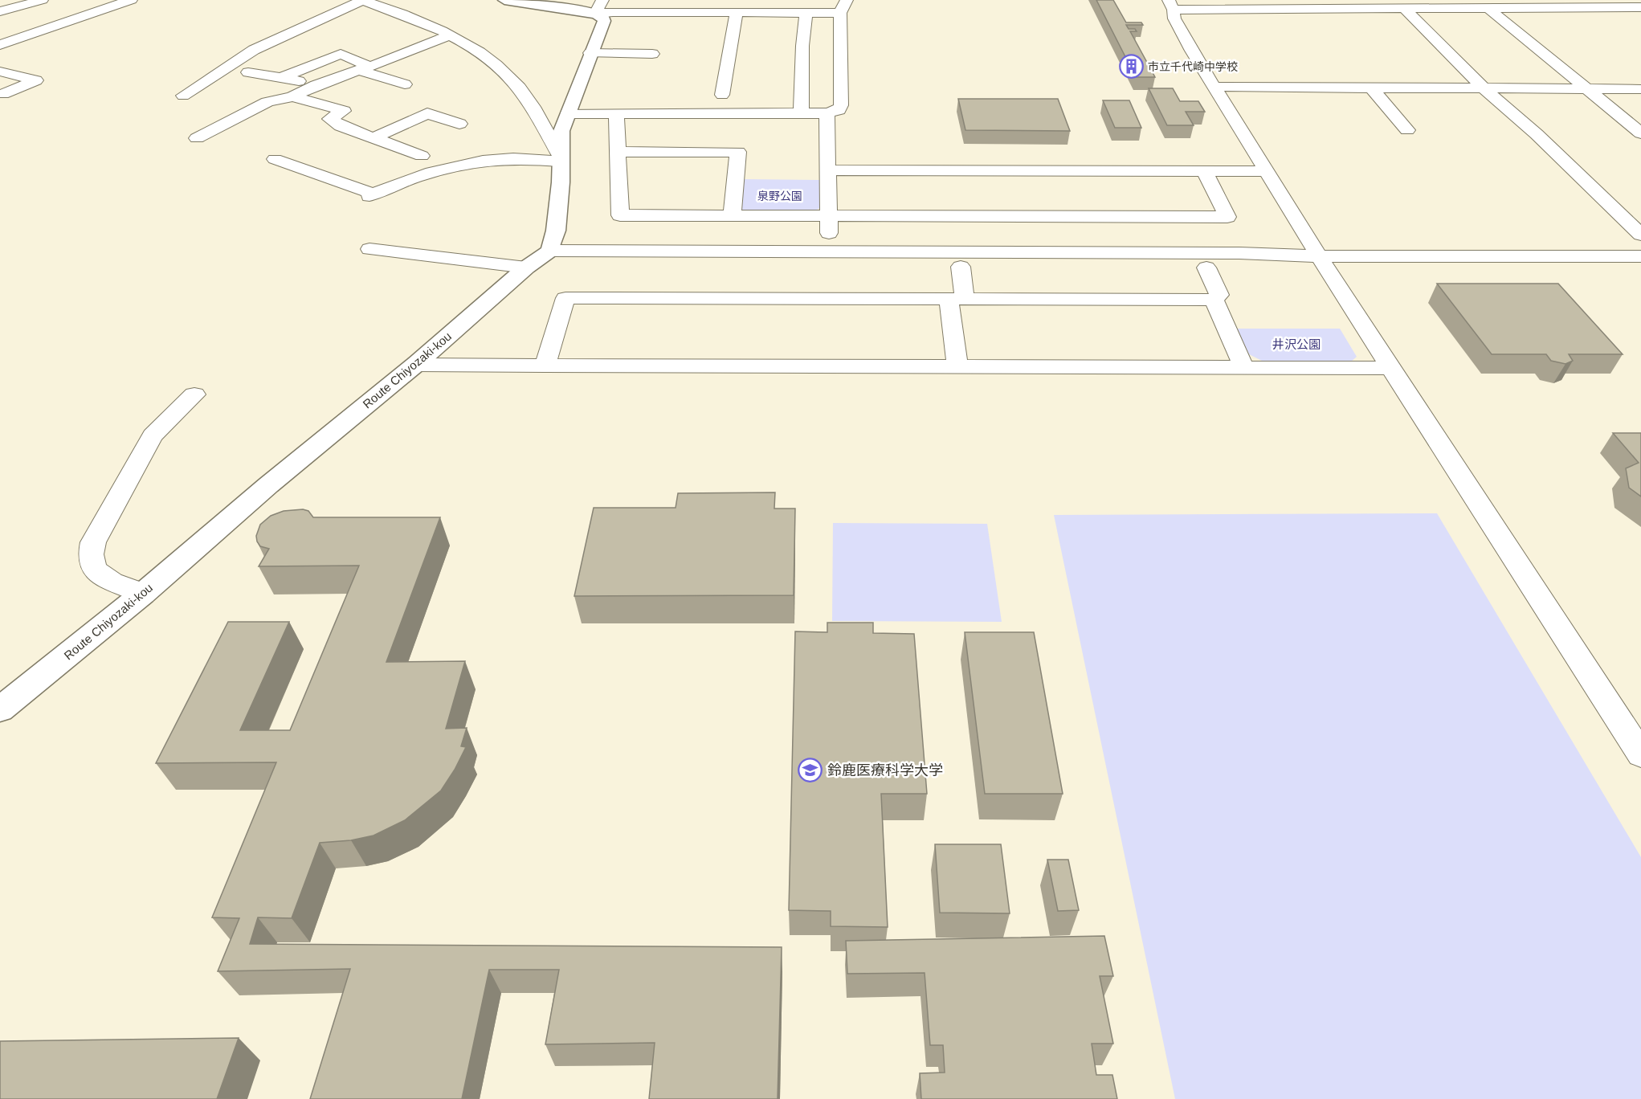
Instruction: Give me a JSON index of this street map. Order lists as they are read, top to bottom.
{
  "streets": {
    "main road": ["Route Chiyozaki-kou"]
  },
  "parks": ["泉野公園", "井沢公園"],
  "places": {
    "building": ["市立千代崎中学校"],
    "school or university": ["鈴鹿医療科学大学"]
  }
}
